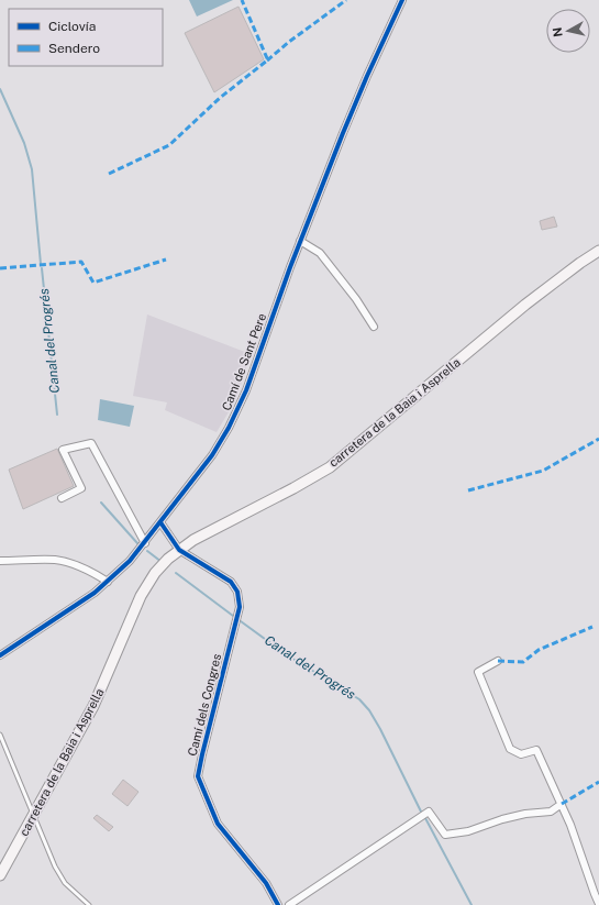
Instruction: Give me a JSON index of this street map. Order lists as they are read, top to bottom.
{
  "streets": {
    "main road": ["carretera de la Baia i Asprella"],
    "street": ["Camí de Sant Pere", "Camí dels Congres"]
  },
  "crossings": [
    ["Camí de Sant Pere", "Camí dels Congres"],
    ["carretera de la Baia i Asprella", "Camí dels Congres"]
  ],
  "water": ["Canal del Progrés"],
  "legend": ["Ciclovía", "Sendero"],
  "north": "left"
}
